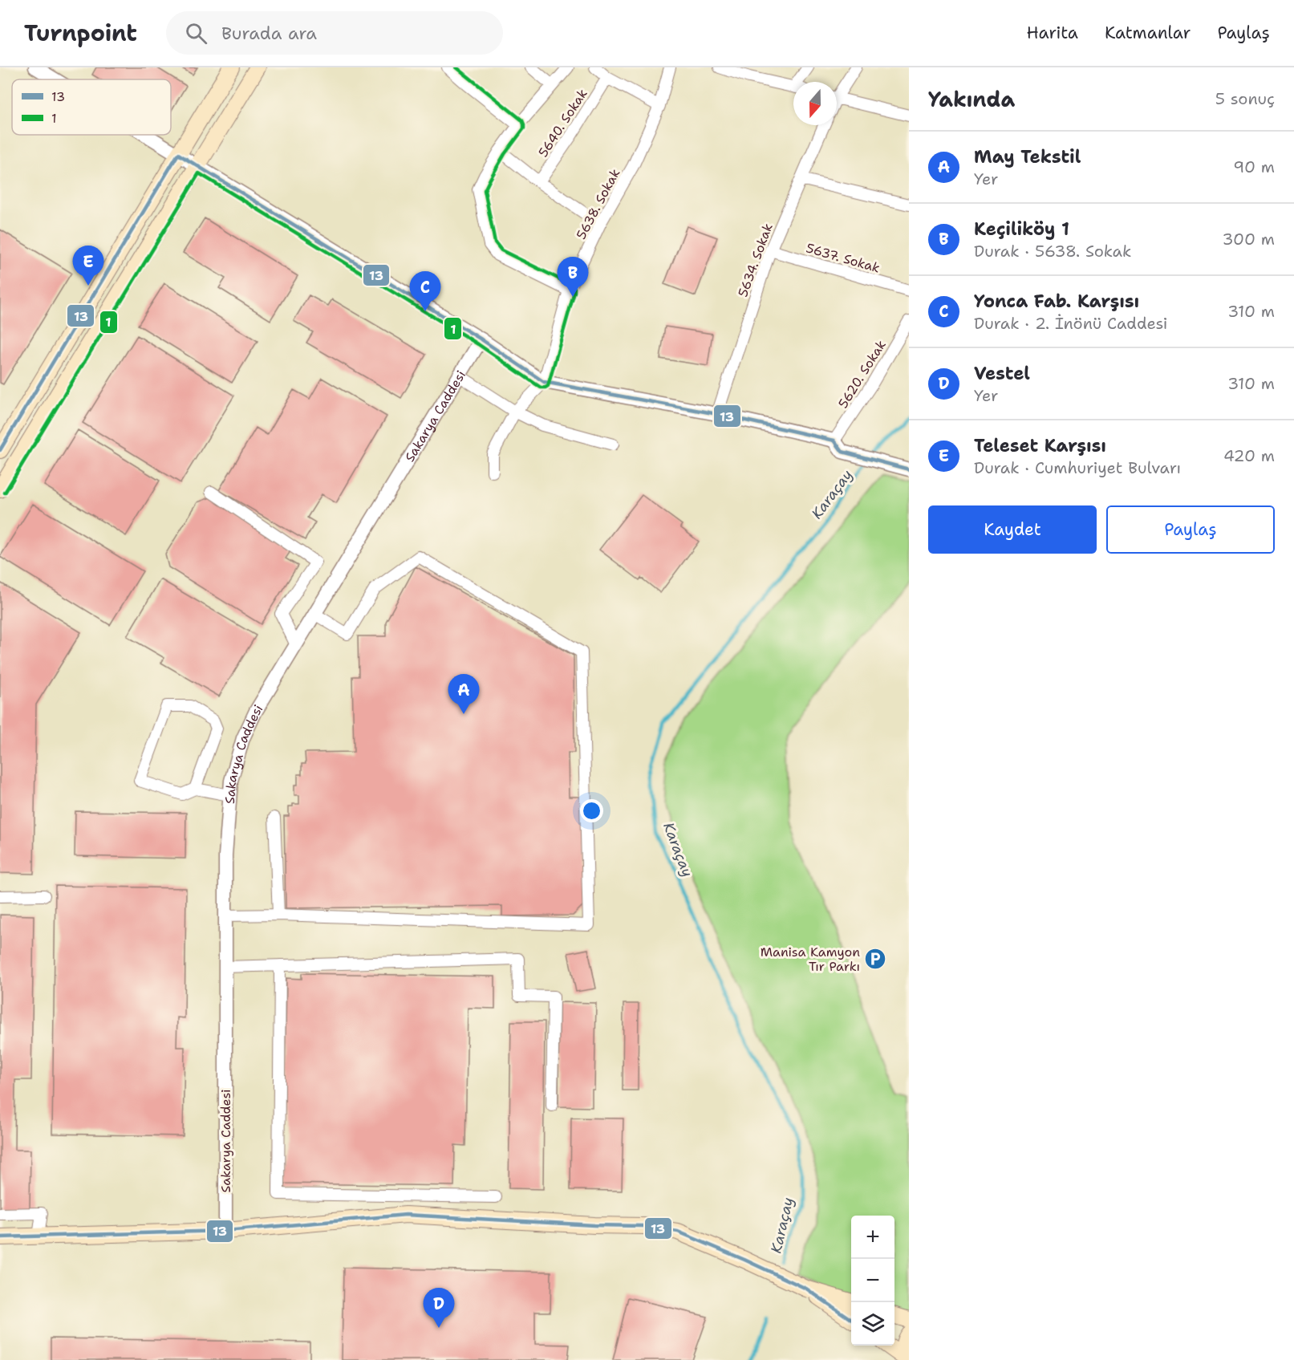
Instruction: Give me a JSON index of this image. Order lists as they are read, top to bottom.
{
  "streets": {
    "street": [
      "5640. Sokak",
      "5638. Sokak",
      "5637. Sokak",
      "5634. Sokak",
      "5620. Sokak",
      "Sakarya Caddesi"
    ]
  },
  "crossings": [
    ["5637. Sokak", "5634. Sokak"]
  ],
  "water": ["Karaçay"],
  "places": {
    "parking": ["Manisa Kamyon Tır Parkı"]
  },
  "lines": ["transit line 1", "transit line 13"],
  "legend": ["13", "1"],
  "north": "bottom",
  "page": {
    "header": "Turnpoint",
    "search": "Burada ara",
    "nav": ["Harita", "Katmanlar", "Paylaş"],
    "heading": ["Yakında", "5 sonuç"],
    "list": [
      {
        "mark": "A",
        "name": "May Tekstil",
        "note": "Yer",
        "value": "90 m"
      },
      {
        "mark": "B",
        "name": "Keçiliköy 1",
        "note": "Durak · 5638. Sokak",
        "value": "300 m"
      },
      {
        "mark": "C",
        "name": "Yonca Fab. Karşısı",
        "note": "Durak · 2. İnönü Caddesi",
        "value": "310 m"
      },
      {
        "mark": "D",
        "name": "Vestel",
        "note": "Yer",
        "value": "310 m"
      },
      {
        "mark": "E",
        "name": "Teleset Karşısı",
        "note": "Durak · Cumhuriyet Bulvarı",
        "value": "420 m"
      }
    ],
    "pins": [
      "E",
      "B",
      "C",
      "A",
      "D"
    ],
    "buttons": ["Kaydet", "Paylaş"],
    "map_buttons": ["+", "−"]
  }
}
